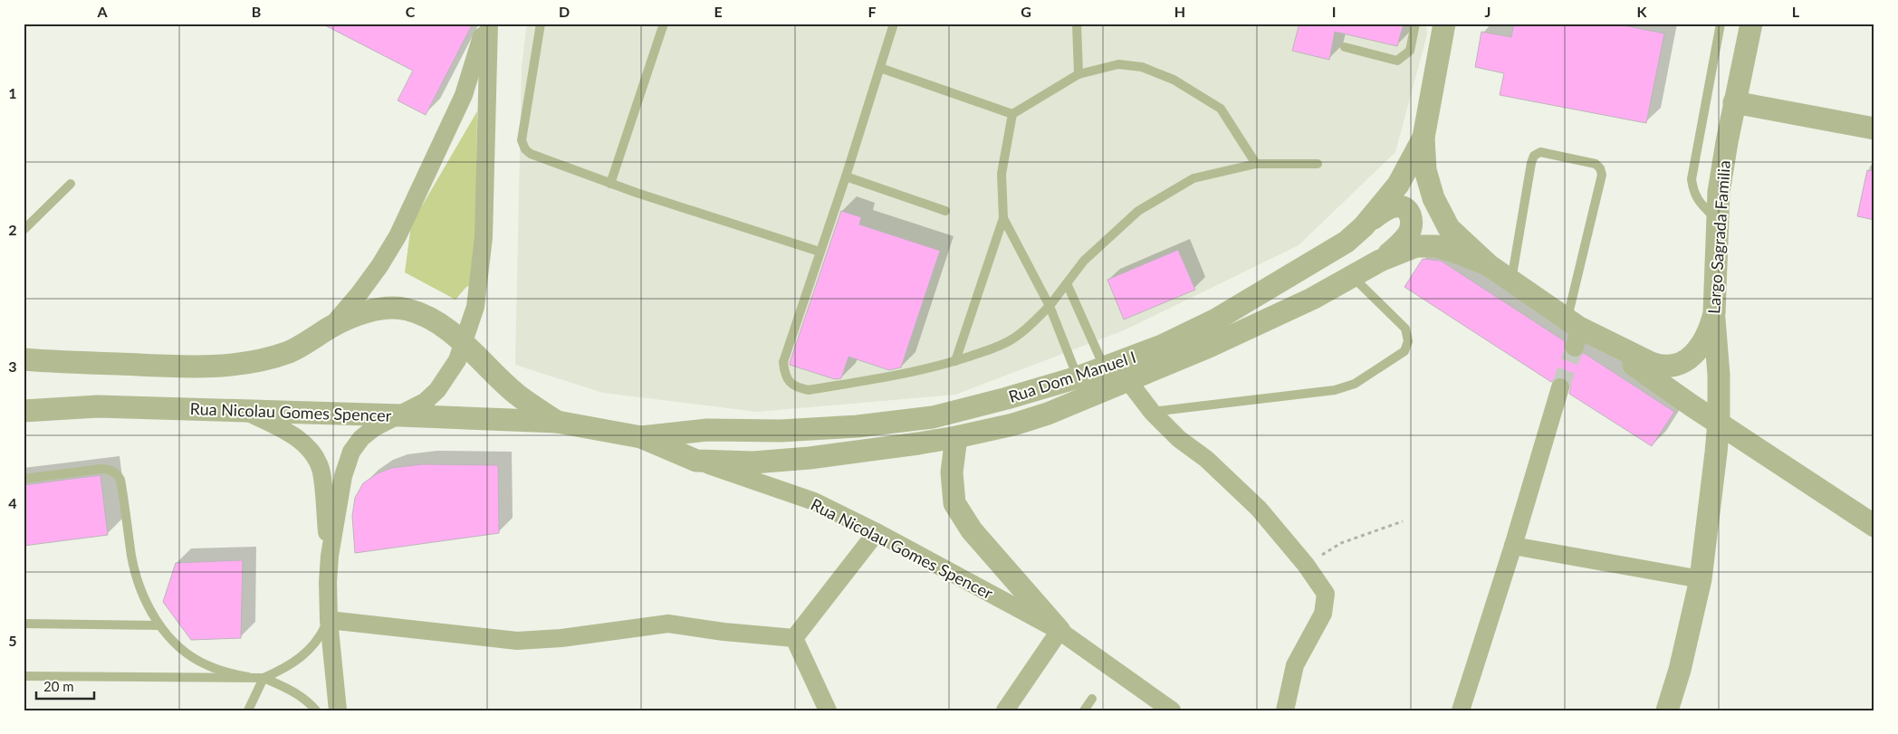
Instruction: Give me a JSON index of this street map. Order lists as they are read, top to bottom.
{
  "streets": {
    "street": ["Largo Sagrada Familia", "Rua Dom Manuel I", "Rua Nicolau Gomes Spencer"]
  },
  "crossings": [
    ["Largo Sagrada Familia", "Rua Dom Manuel I"],
    ["Rua Dom Manuel I", "Rua Nicolau Gomes Spencer"]
  ],
  "scale_bar": "20 m",
  "grid": {
    "columns": [
      "A",
      "B",
      "C",
      "D",
      "E",
      "F",
      "G",
      "H",
      "I",
      "J",
      "K",
      "L"
    ],
    "rows": [
      "1",
      "2",
      "3",
      "4",
      "5"
    ]
  }
}
